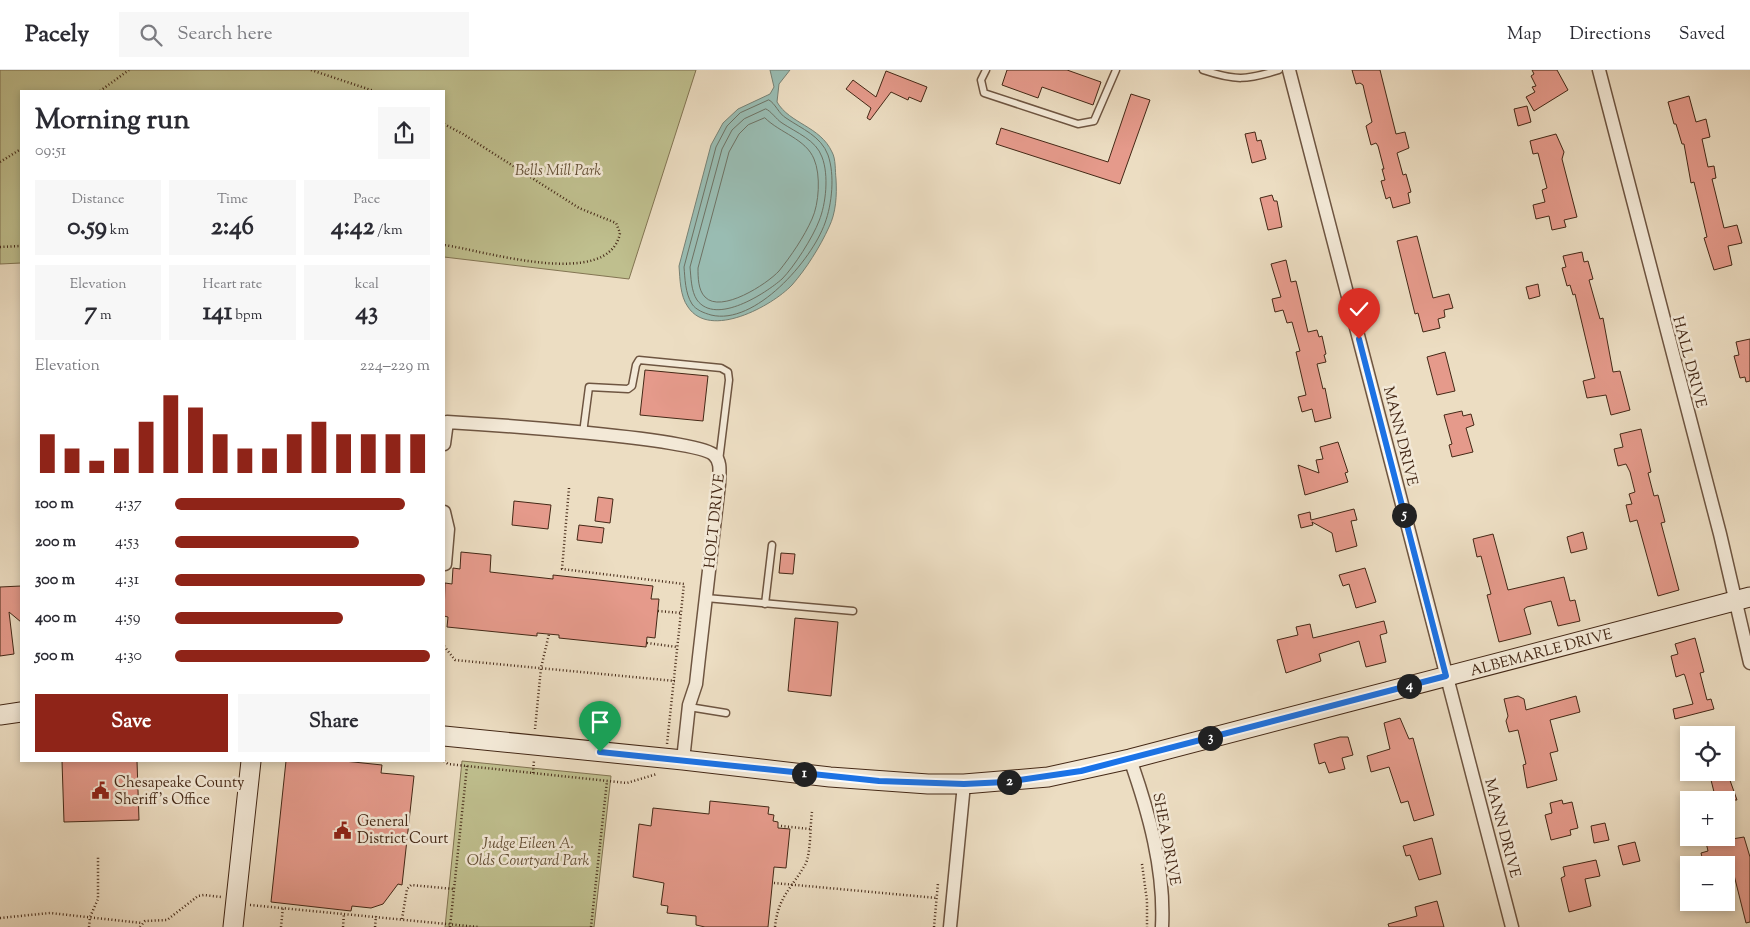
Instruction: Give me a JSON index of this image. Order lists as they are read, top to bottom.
{
  "streets": {
    "street": [
      "HALL DRIVE",
      "MANN DRIVE",
      "HOLT DRIVE",
      "ALBEMARLE DRIVE",
      "SHEA DRIVE"
    ]
  },
  "crossings": [
    ["HALL DRIVE", "ALBEMARLE DRIVE"],
    ["MANN DRIVE", "ALBEMARLE DRIVE"],
    ["HOLT DRIVE", "ALBEMARLE DRIVE"],
    ["ALBEMARLE DRIVE", "SHEA DRIVE"]
  ],
  "parks": ["Bells Mill Park", "Judge Eileen A. Olds Courtyard Park"],
  "places": {
    "public building": ["Chesapeake County Sheriff's Office", "General District Court"]
  },
  "page": {
    "header": "Pacely",
    "search": "Search here",
    "nav": ["Map", "Directions", "Saved"],
    "heading": ["Morning run", "09:51"],
    "stats": [
      ["Distance", "0.59 km"],
      ["Time", "2:46"],
      ["Pace", "4:42 /km"],
      ["Elevation", "7 m"],
      ["Heart rate", "141 bpm"],
      ["kcal", "43"]
    ],
    "chart": ["Elevation", "224–229 m"],
    "list": [
      {
        "name": "100 m",
        "note": "4:37"
      },
      {
        "name": "200 m",
        "note": "4:53"
      },
      {
        "name": "300 m",
        "note": "4:31"
      },
      {
        "name": "400 m",
        "note": "4:59"
      },
      {
        "name": "500 m",
        "note": "4:30"
      }
    ],
    "pins": [
      "5",
      "4",
      "3",
      "1",
      "2"
    ],
    "buttons": ["Save", "Share"],
    "map_buttons": ["+", "−"]
  }
}
